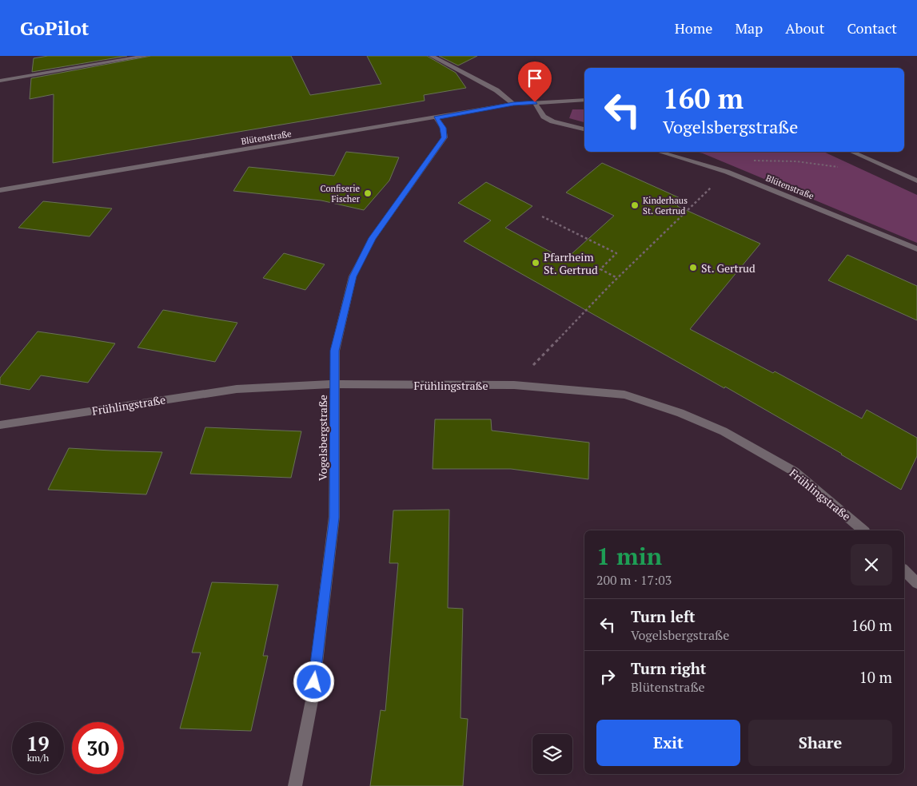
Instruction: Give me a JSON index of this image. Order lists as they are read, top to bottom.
{
  "streets": {
    "street": ["Blütenstraße", "Frühlingstraße", "Vogelsbergstraße"]
  },
  "crossings": [
    ["Blütenstraße", "Vogelsbergstraße"],
    ["Frühlingstraße", "Vogelsbergstraße"]
  ],
  "places": [
    "Confiserie Fischer",
    "Kinderhaus St. Gertrud",
    "Pfarrheim St. Gertrud",
    "St. Gertrud"
  ],
  "page": {
    "header": "GoPilot",
    "nav": [
      "Home",
      "Map",
      "About",
      "Contact"
    ],
    "turn": ["160 m", "Vogelsbergstraße"],
    "heading": ["1 min", "200 m · 17:03"],
    "list": [
      {
        "name": "Turn left",
        "note": "Vogelsbergstraße",
        "value": "160 m"
      },
      {
        "name": "Turn right",
        "note": "Blütenstraße",
        "value": "10 m"
      }
    ],
    "buttons": ["Exit", "Share"],
    "speed": "19 km/h",
    "limit": "30"
  }
}
